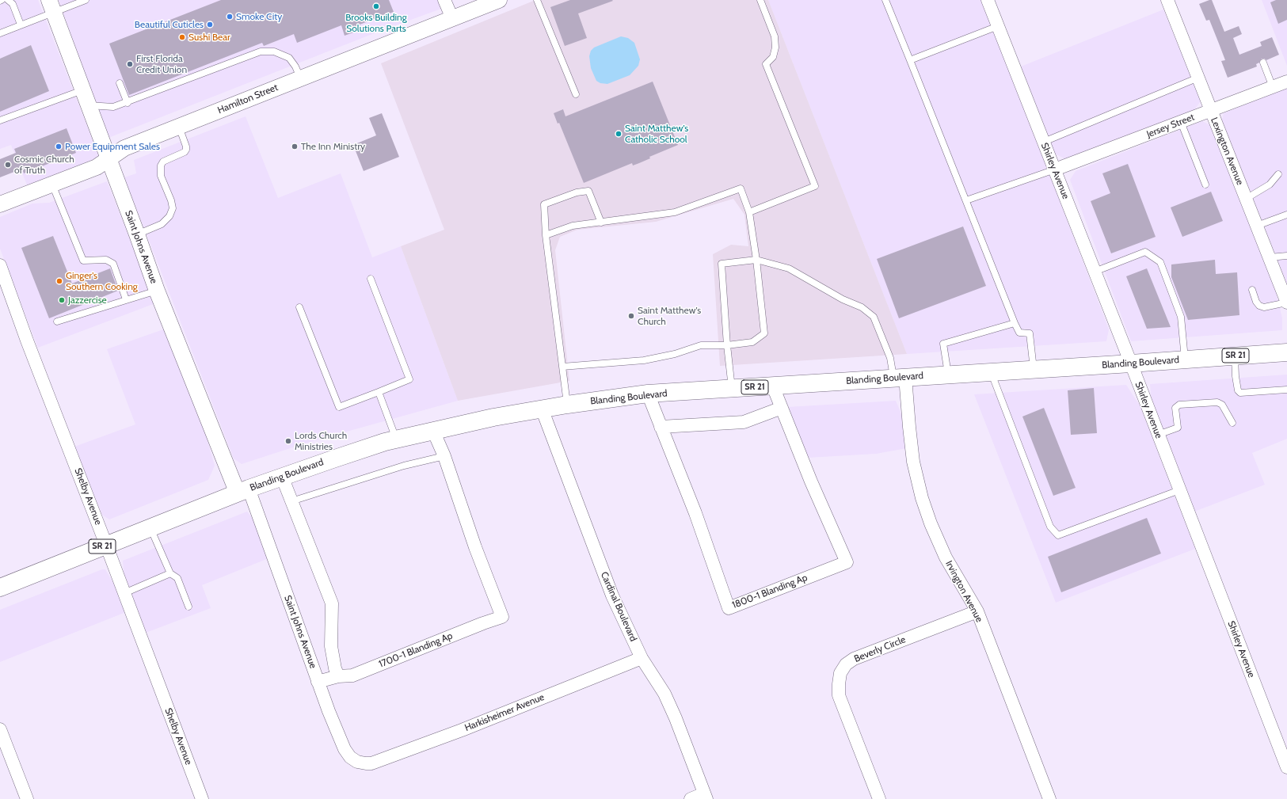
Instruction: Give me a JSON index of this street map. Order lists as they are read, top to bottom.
{
  "streets": {
    "main road": ["SR 21", "Blanding Boulevard"],
    "street": [
      "Hamilton Street",
      "Jersey Street",
      "Lexington Avenue",
      "Shirley Avenue",
      "Saint Johns Avenue",
      "Shelby Avenue",
      "1800-1 Blanding Ap",
      "Irvington Avenue",
      "Cardinal Boulevard",
      "Beverly Circle",
      "1700-1 Blanding Ap",
      "Harkisheimer Avenue"
    ]
  },
  "crossings": [
    ["Hamilton Street", "Saint Johns Avenue"],
    ["Jersey Street", "Lexington Avenue"],
    ["Jersey Street", "Shirley Avenue"],
    ["Shirley Avenue", "Blanding Boulevard"],
    ["Saint Johns Avenue", "Blanding Boulevard"],
    ["Saint Johns Avenue", "Harkisheimer Avenue"],
    ["Blanding Boulevard", "Shelby Avenue"],
    ["Blanding Boulevard", "1800-1 Blanding Ap"],
    ["Blanding Boulevard", "Irvington Avenue"],
    ["Blanding Boulevard", "Cardinal Boulevard"],
    ["Blanding Boulevard", "1700-1 Blanding Ap"],
    ["Irvington Avenue", "Beverly Circle"],
    ["Cardinal Boulevard", "Harkisheimer Avenue"]
  ],
  "places": [
    "Brooks Building Solutions Parts",
    "Smoke City",
    "Beautiful Cuticles",
    "Sushi Bear",
    "First Florida Credit Union",
    "Saint Matthew's Catholic School",
    "Power Equipment Sales",
    "The Inn Ministry",
    "Cosmic Church of Truth",
    "Ginger's Southern Cooking",
    "Jazzercise",
    "Saint Matthew's Church",
    "Lords Church Ministries"
  ]
}
